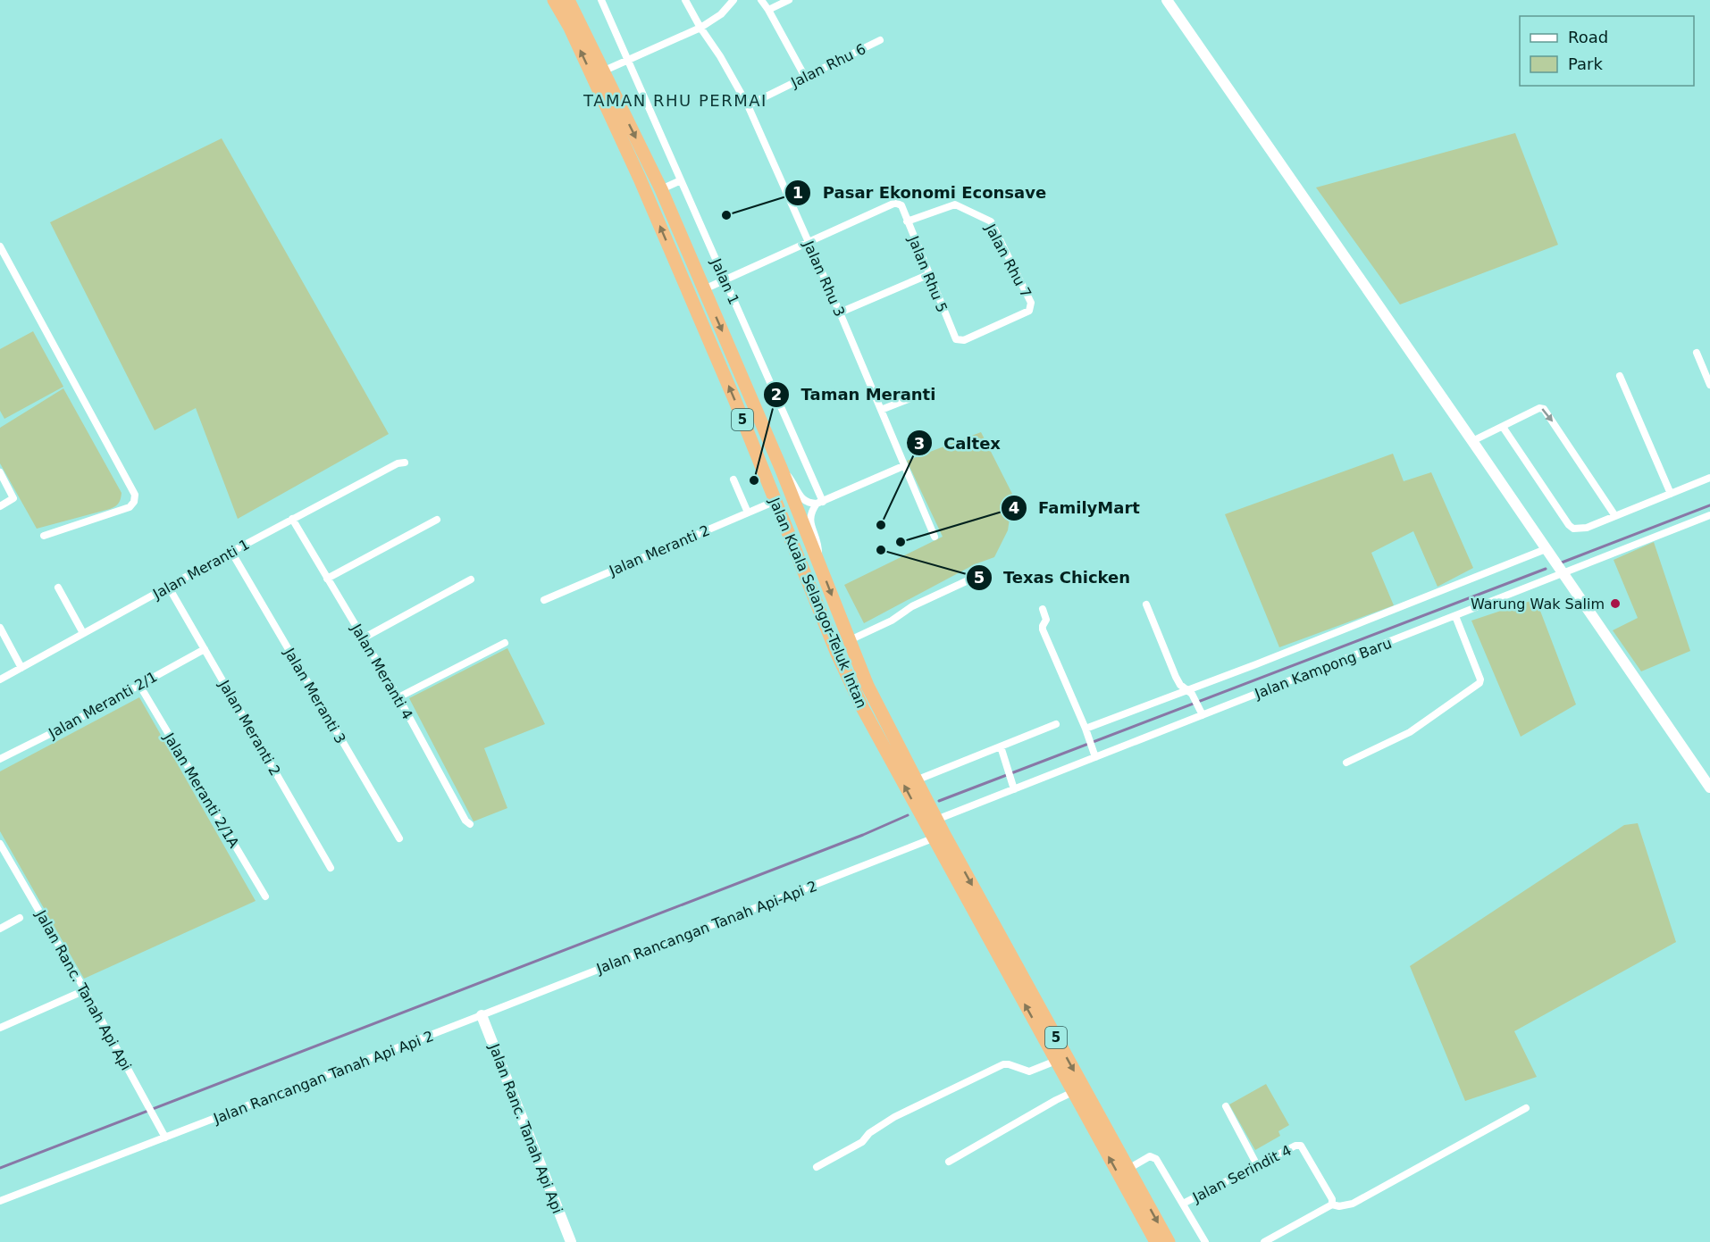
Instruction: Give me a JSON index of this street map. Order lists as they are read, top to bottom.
{
  "streets": {
    "highway": ["5", "Jalan Kuala Selangor-Teluk Intan"],
    "street": [
      "Jalan Rhu 6",
      "Jalan Rhu 7",
      "Jalan Rhu 5",
      "Jalan Rhu 3",
      "Jalan 1",
      "Jalan Meranti 2",
      "Jalan Meranti 1",
      "Jalan Kampong Baru",
      "Jalan Meranti 4",
      "Jalan Meranti 3",
      "Jalan Meranti 2/1",
      "Jalan Meranti 2/1A",
      "Jalan Rancangan Tanah Api-Api 2",
      "Jalan Ranc. Tanah Api Api",
      "Jalan Rancangan Tanah Api Api 2",
      "Jalan Serindit 4"
    ]
  },
  "crossings": [
    ["Jalan Rhu 6", "Jalan Rhu 3"],
    ["Jalan Rhu 7", "Jalan Rhu 5"],
    ["Jalan Rhu 5", "Jalan Rhu 3"],
    ["Jalan Meranti 2", "Jalan Meranti 1"],
    ["Jalan Meranti 2", "Jalan Kuala Selangor-Teluk Intan"],
    ["Jalan Meranti 2", "Jalan Meranti 2/1"],
    ["Jalan Meranti 1", "Jalan Meranti 4"],
    ["Jalan Meranti 1", "Jalan Meranti 3"],
    ["Jalan Kuala Selangor-Teluk Intan", "Jalan Kampong Baru"],
    ["Jalan Kuala Selangor-Teluk Intan", "Jalan Rancangan Tanah Api-Api 2"],
    ["Jalan Meranti 2/1", "Jalan Meranti 2/1A"],
    ["Jalan Rancangan Tanah Api-Api 2", "Jalan Ranc. Tanah Api Api"],
    ["Jalan Rancangan Tanah Api-Api 2", "Jalan Rancangan Tanah Api Api 2"],
    ["Jalan Ranc. Tanah Api Api", "Jalan Rancangan Tanah Api Api 2"]
  ],
  "districts": ["TAMAN RHU PERMAI"],
  "places": [
    "Pasar Ekonomi Econsave",
    "Taman Meranti",
    "Caltex",
    "FamilyMart",
    "Texas Chicken",
    "Warung Wak Salim"
  ],
  "legend": ["Road", "Park"]
}
